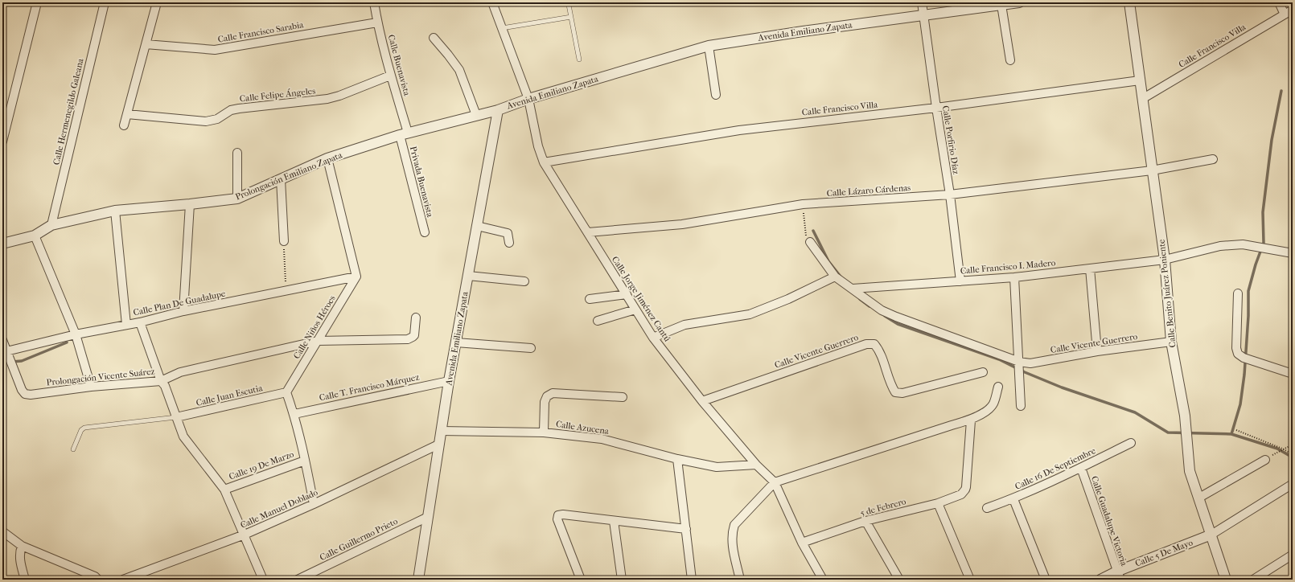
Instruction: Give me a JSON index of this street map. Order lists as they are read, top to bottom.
{
  "streets": {
    "street": [
      "Avenida Emiliano Zapata",
      "Calle Francisco Sarabia",
      "Calle Francisco Villa",
      "Calle Buenavista",
      "Calle Felipe Ángeles",
      "Calle Hermenegildo Galeana",
      "Calle Porfirio Díaz",
      "Prolongación Emiliano Zapata",
      "Privada Buenavista",
      "Calle Lázaro Cárdenas",
      "Calle Francisco I. Madero",
      "Calle Benito Juárez Poniente",
      "Calle Jorge Jiménez Cantú",
      "Calle Plan De Guadalupe",
      "Calle Niños Héroes",
      "Calle Vicente Guerrero",
      "Prolongación Vicente Suárez",
      "Calle T. Francisco Márquez",
      "Calle Juan Escutia",
      "Calle Azucena",
      "Calle 19 De Marzo",
      "Calle 16 De Septiembre",
      "5 de Febrero",
      "Calle Manuel Doblado",
      "Calle Guadalupe Victoria",
      "Calle Guillermo Prieto",
      "Calle 5 De Mayo"
    ]
  },
  "crossings": [
    ["Avenida Emiliano Zapata", "Calle Porfirio Díaz"],
    ["Avenida Emiliano Zapata", "Prolongación Emiliano Zapata"],
    ["Avenida Emiliano Zapata", "Calle Jorge Jiménez Cantú"],
    ["Avenida Emiliano Zapata", "Calle T. Francisco Márquez"],
    ["Avenida Emiliano Zapata", "Calle Azucena"],
    ["Avenida Emiliano Zapata", "Calle Manuel Doblado"],
    ["Avenida Emiliano Zapata", "Calle Guillermo Prieto"],
    ["Calle Francisco Sarabia", "Calle Buenavista"],
    ["Calle Francisco Villa", "Calle Porfirio Díaz"],
    ["Calle Francisco Villa", "Calle Benito Juárez Poniente"],
    ["Calle Francisco Villa", "Calle Jorge Jiménez Cantú"],
    ["Calle Buenavista", "Calle Felipe Ángeles"],
    ["Calle Buenavista", "Prolongación Emiliano Zapata"],
    ["Calle Buenavista", "Privada Buenavista"],
    ["Calle Hermenegildo Galeana", "Prolongación Emiliano Zapata"],
    ["Calle Porfirio Díaz", "Calle Lázaro Cárdenas"],
    ["Calle Porfirio Díaz", "Calle Francisco I. Madero"],
    ["Prolongación Emiliano Zapata", "Privada Buenavista"],
    ["Calle Lázaro Cárdenas", "Calle Benito Juárez Poniente"],
    ["Calle Lázaro Cárdenas", "Calle Jorge Jiménez Cantú"],
    ["Calle Francisco I. Madero", "Calle Benito Juárez Poniente"],
    ["Calle Francisco I. Madero", "Calle Vicente Guerrero"],
    ["Calle Benito Juárez Poniente", "Calle Vicente Guerrero"],
    ["Calle Benito Juárez Poniente", "Calle 5 De Mayo"],
    ["Calle Jorge Jiménez Cantú", "Calle Vicente Guerrero"],
    ["Calle Jorge Jiménez Cantú", "Calle Azucena"],
    ["Calle Jorge Jiménez Cantú", "5 de Febrero"],
    ["Calle Plan De Guadalupe", "Calle Niños Héroes"],
    ["Calle Plan De Guadalupe", "Prolongación Vicente Suárez"],
    ["Calle Niños Héroes", "Prolongación Vicente Suárez"],
    ["Calle Niños Héroes", "Calle Juan Escutia"],
    ["Calle 16 De Septiembre", "Calle Guadalupe Victoria"],
    ["Calle Guadalupe Victoria", "Calle 5 De Mayo"]
  ]
}
